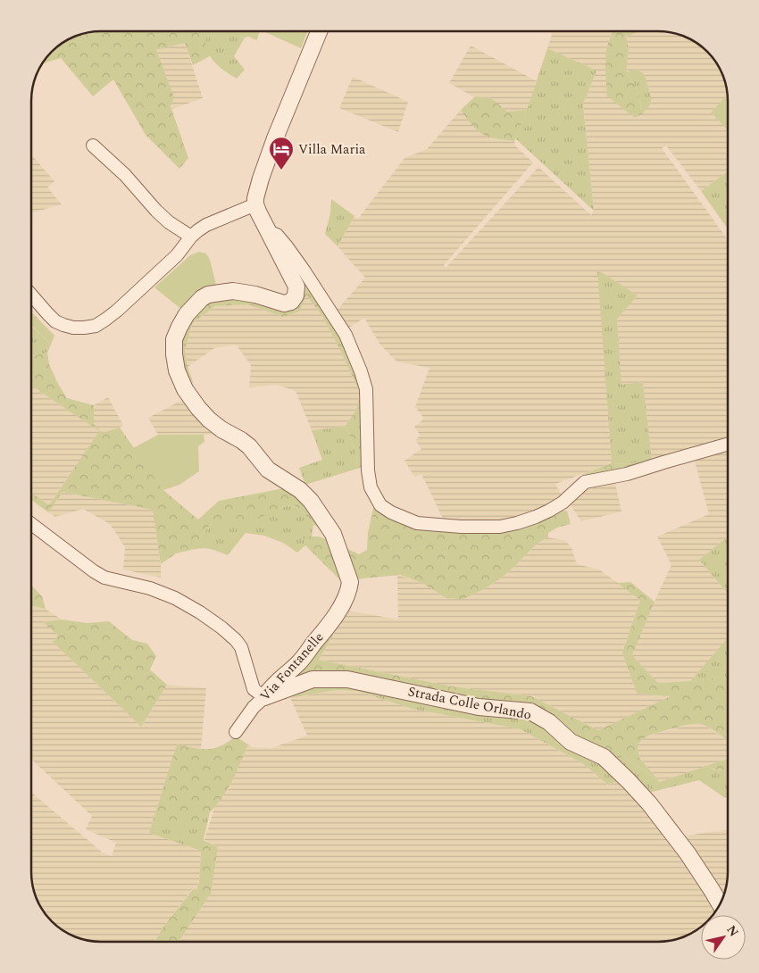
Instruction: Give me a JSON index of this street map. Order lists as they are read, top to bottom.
{
  "streets": {
    "street": ["Via Fontanelle", "Strada Colle Orlando"]
  },
  "crossings": [
    ["Via Fontanelle", "Strada Colle Orlando"]
  ],
  "places": {
    "hotel": ["Villa Maria"]
  },
  "north": "top right"
}
